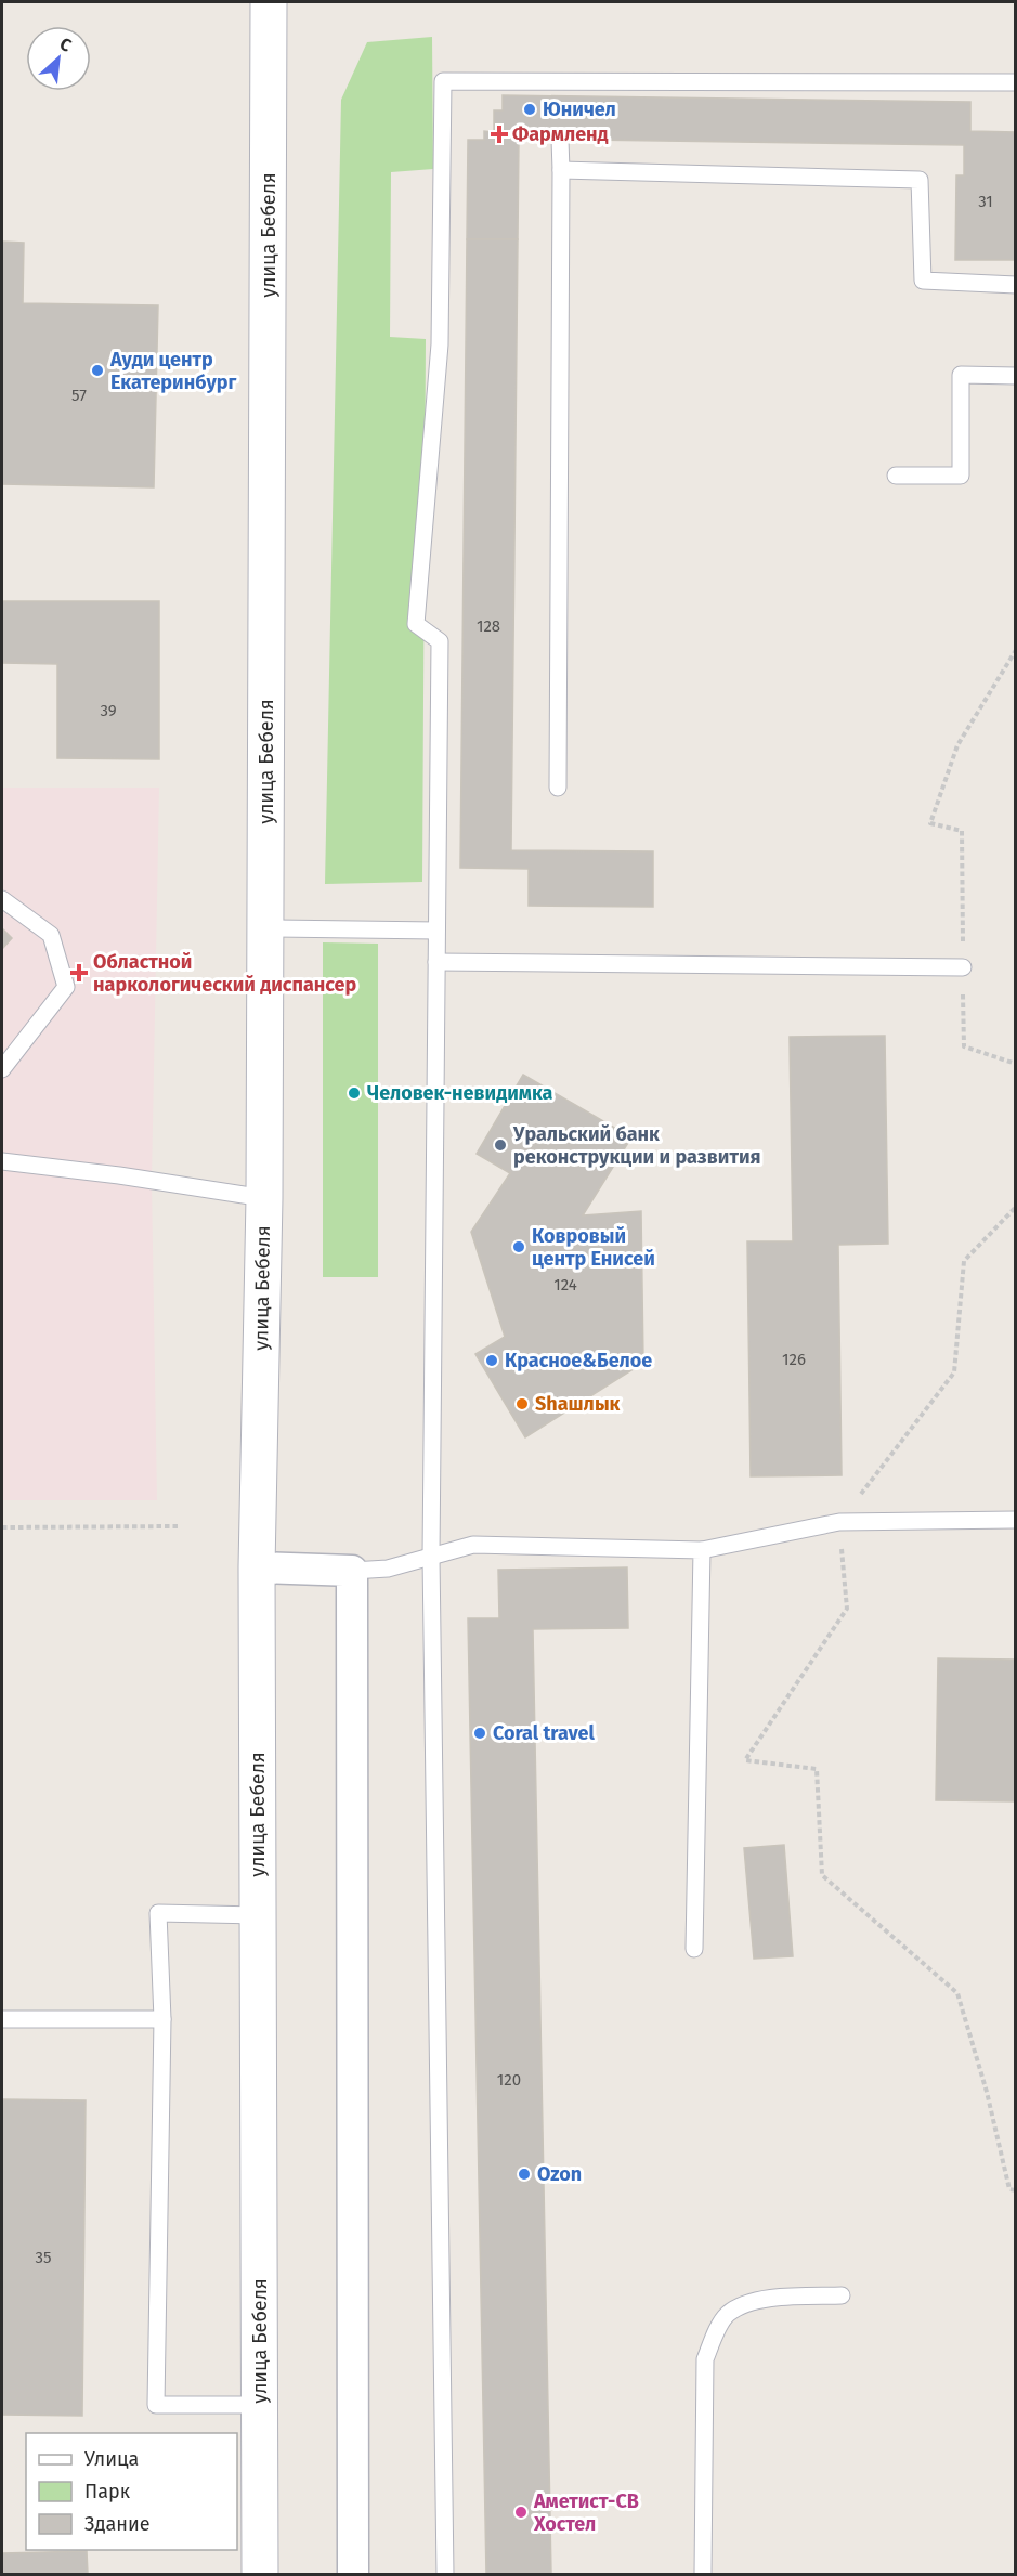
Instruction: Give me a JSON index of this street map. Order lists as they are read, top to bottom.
{
  "streets": {
    "main road": ["улица Бебеля"]
  },
  "places": {
    "other": [
      "Юничел",
      "Ауди центр Екатеринбург",
      "Человек-невидимка",
      "Уральский банк реконструкции и развития",
      "Ковровый центр Енисей",
      "Красное&Белое",
      "Shашлык",
      "Coral travel",
      "Ozon",
      "Аметист-СВ Хостел"
    ],
    "health": ["Фармленд", "Областной наркологический диспансер"]
  },
  "house_numbers": [
    "31",
    "57",
    "128",
    "39",
    "124",
    "126",
    "120",
    "35"
  ],
  "legend": ["Улица", "Парк", "Здание"],
  "north": "top right"
}
